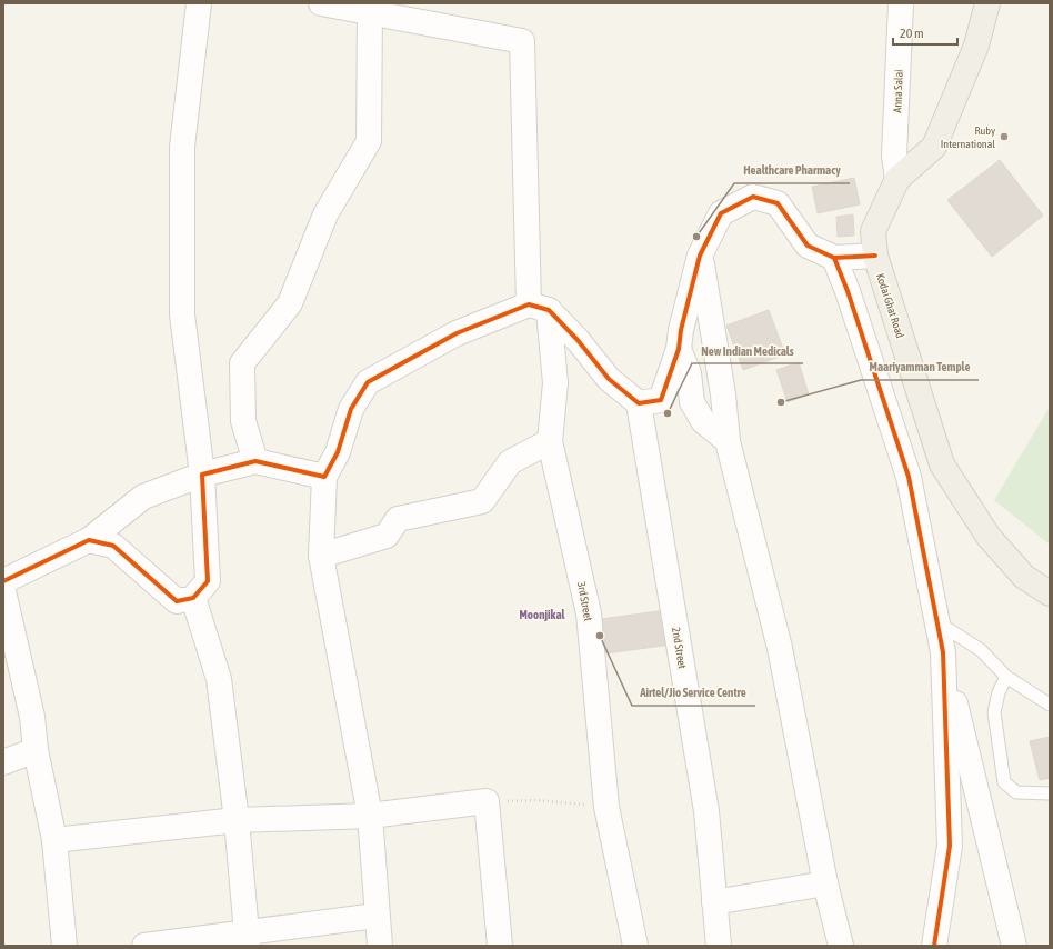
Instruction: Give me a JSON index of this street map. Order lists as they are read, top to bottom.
{
  "streets": {
    "main road": ["Kodai Ghat Road"],
    "street": ["Anna Salai", "3rd Street", "2nd Street"]
  },
  "crossings": [
    ["Anna Salai", "Kodai Ghat Road"]
  ],
  "districts": ["Moonjikal"],
  "places": [
    "Ruby International",
    "Healthcare Pharmacy",
    "Maariyamman Temple",
    "New Indian Medicals",
    "Airtel/Jio Service Centre"
  ],
  "scale_bar": "20 m"
}
